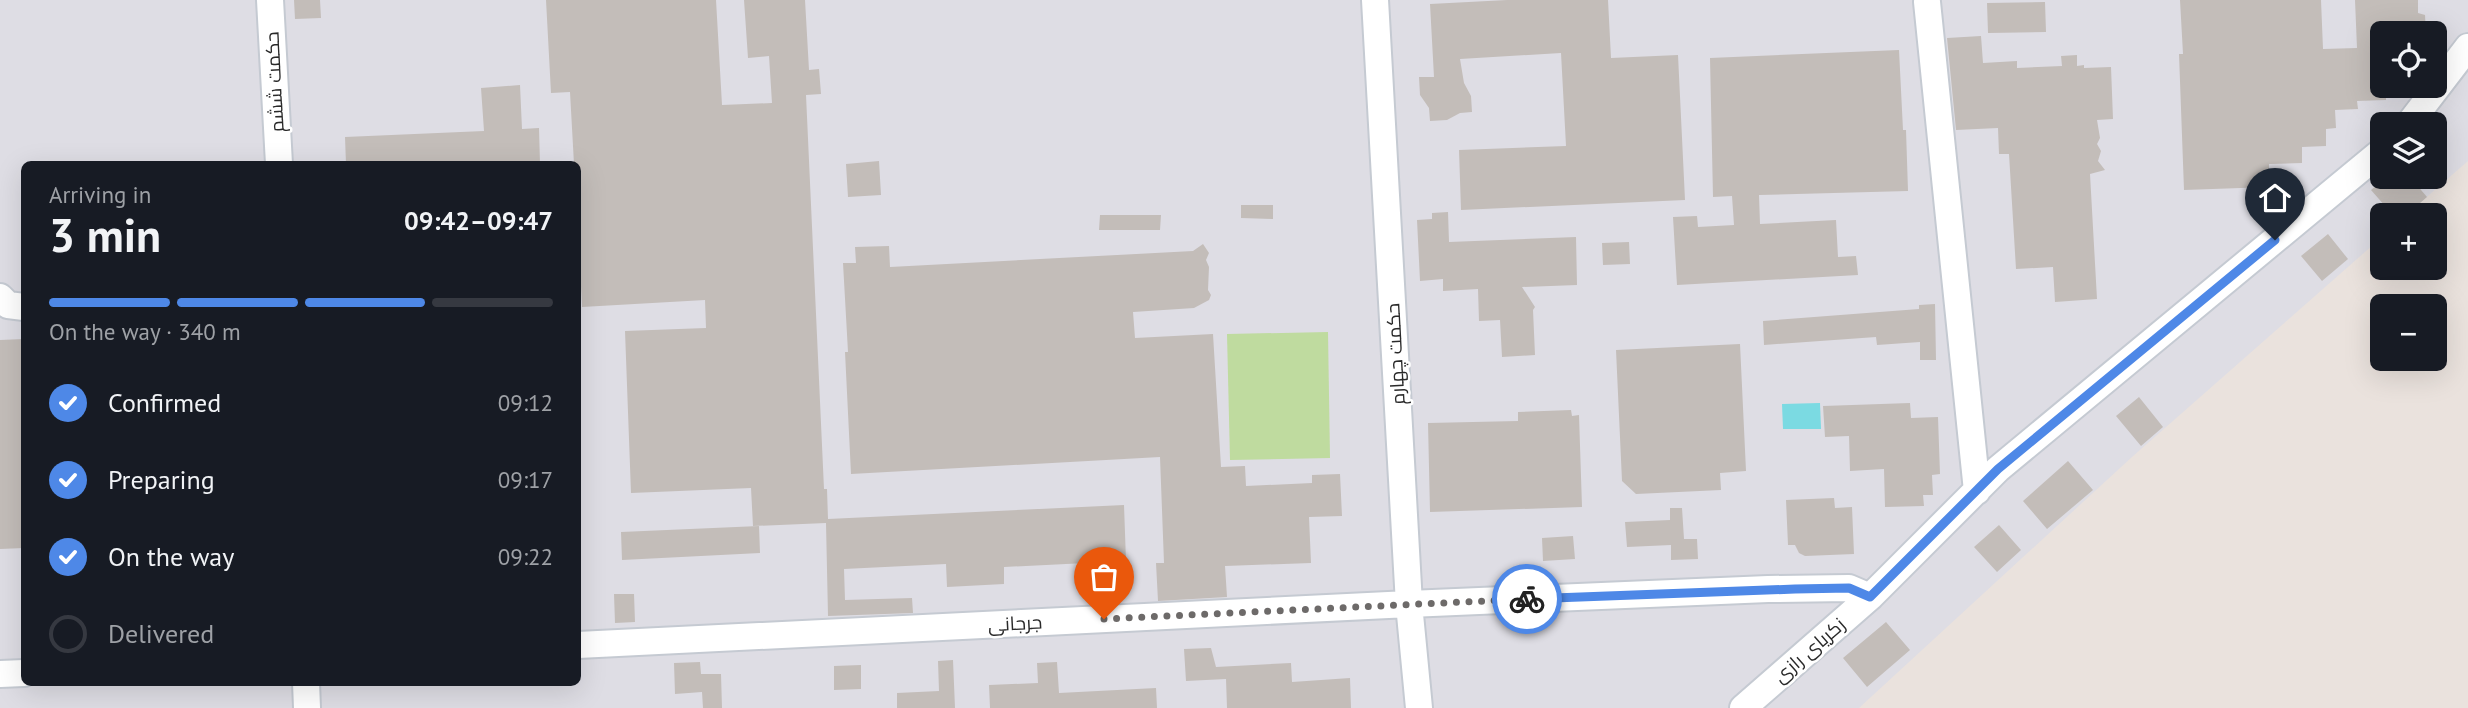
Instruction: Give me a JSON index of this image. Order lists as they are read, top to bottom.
{
  "streets": {
    "street": [
      "حکمت ششم",
      "حکمت چهارم",
      "جرجانی",
      "زکریای رازی"
    ]
  },
  "crossings": [
    ["حکمت چهارم", "جرجانی"],
    ["جرجانی", "زکریای رازی"]
  ],
  "page": {
    "map_buttons": ["+", "−"],
    "heading": ["3 min", "Arriving in", "09:42–09:47"],
    "bar": "On the way · 340 m",
    "list": [
      ["Confirmed", "09:12"],
      ["Preparing", "09:17"],
      ["On the way", "09:22"],
      "Delivered"
    ]
  }
}
